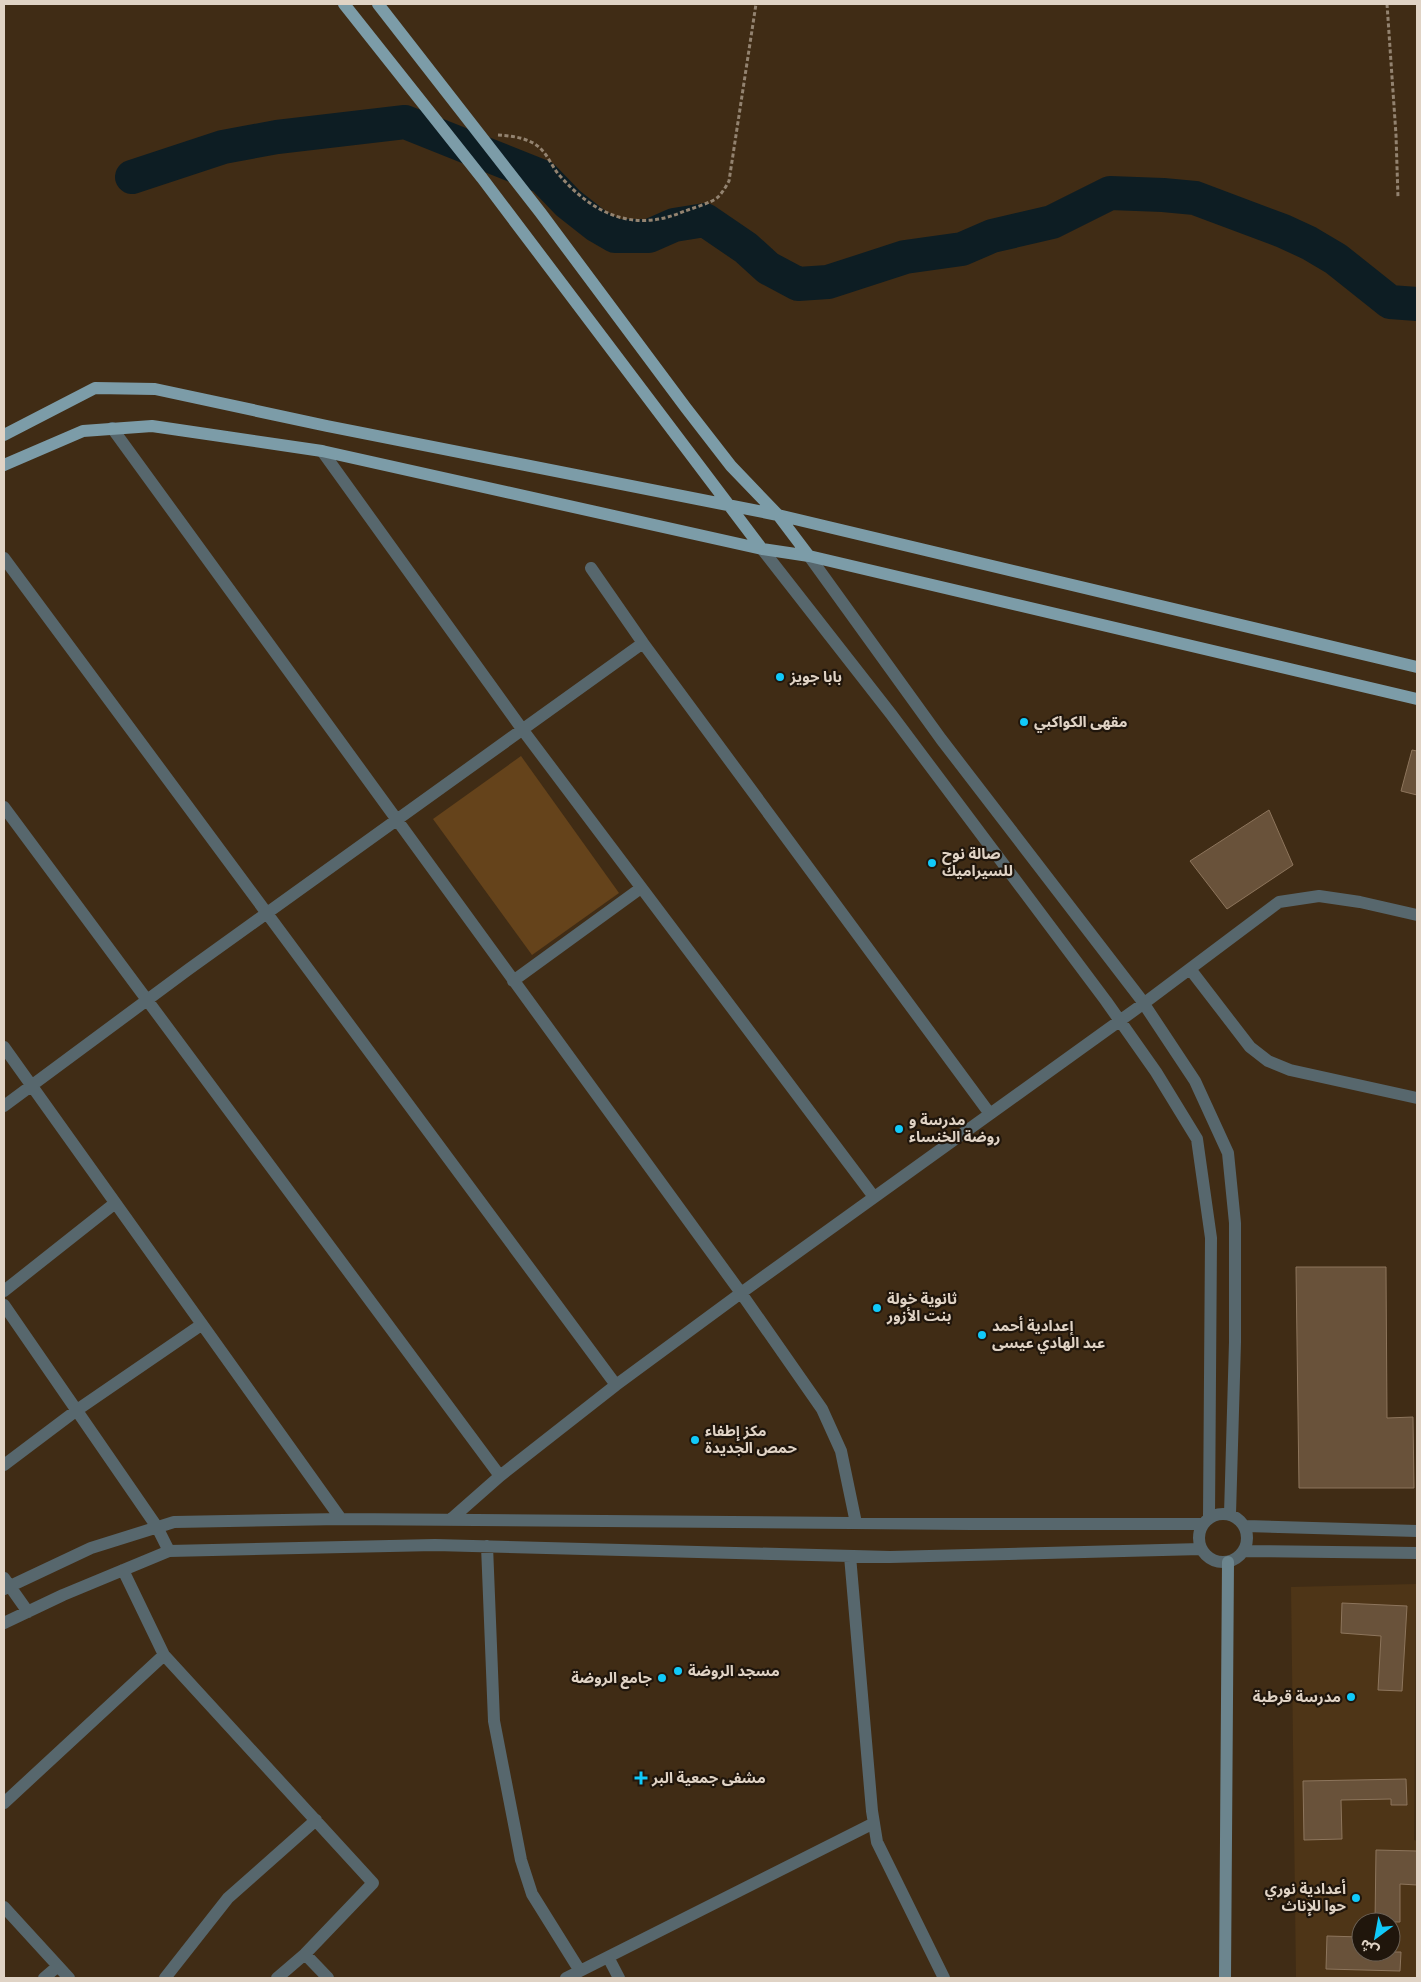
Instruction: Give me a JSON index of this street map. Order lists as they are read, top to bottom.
{
  "places": {
    "other": [
      "بابا جويز",
      "مقهى الكواكبي",
      "صالة نوح للسيراميك",
      "مدرسة و روضة الخنساء",
      "ثانوية خولة بنت الأزور",
      "إعدادية أحمد عبد الهادي عيسى",
      "مكز إطفاء حمص الجديدة",
      "مسجد الروضة",
      "جامع الروضة",
      "مدرسة قرطبة",
      "أعدادية نوري حوا للإناث"
    ],
    "health": ["مشفى جمعية البر"]
  },
  "north": "bottom left"
}
